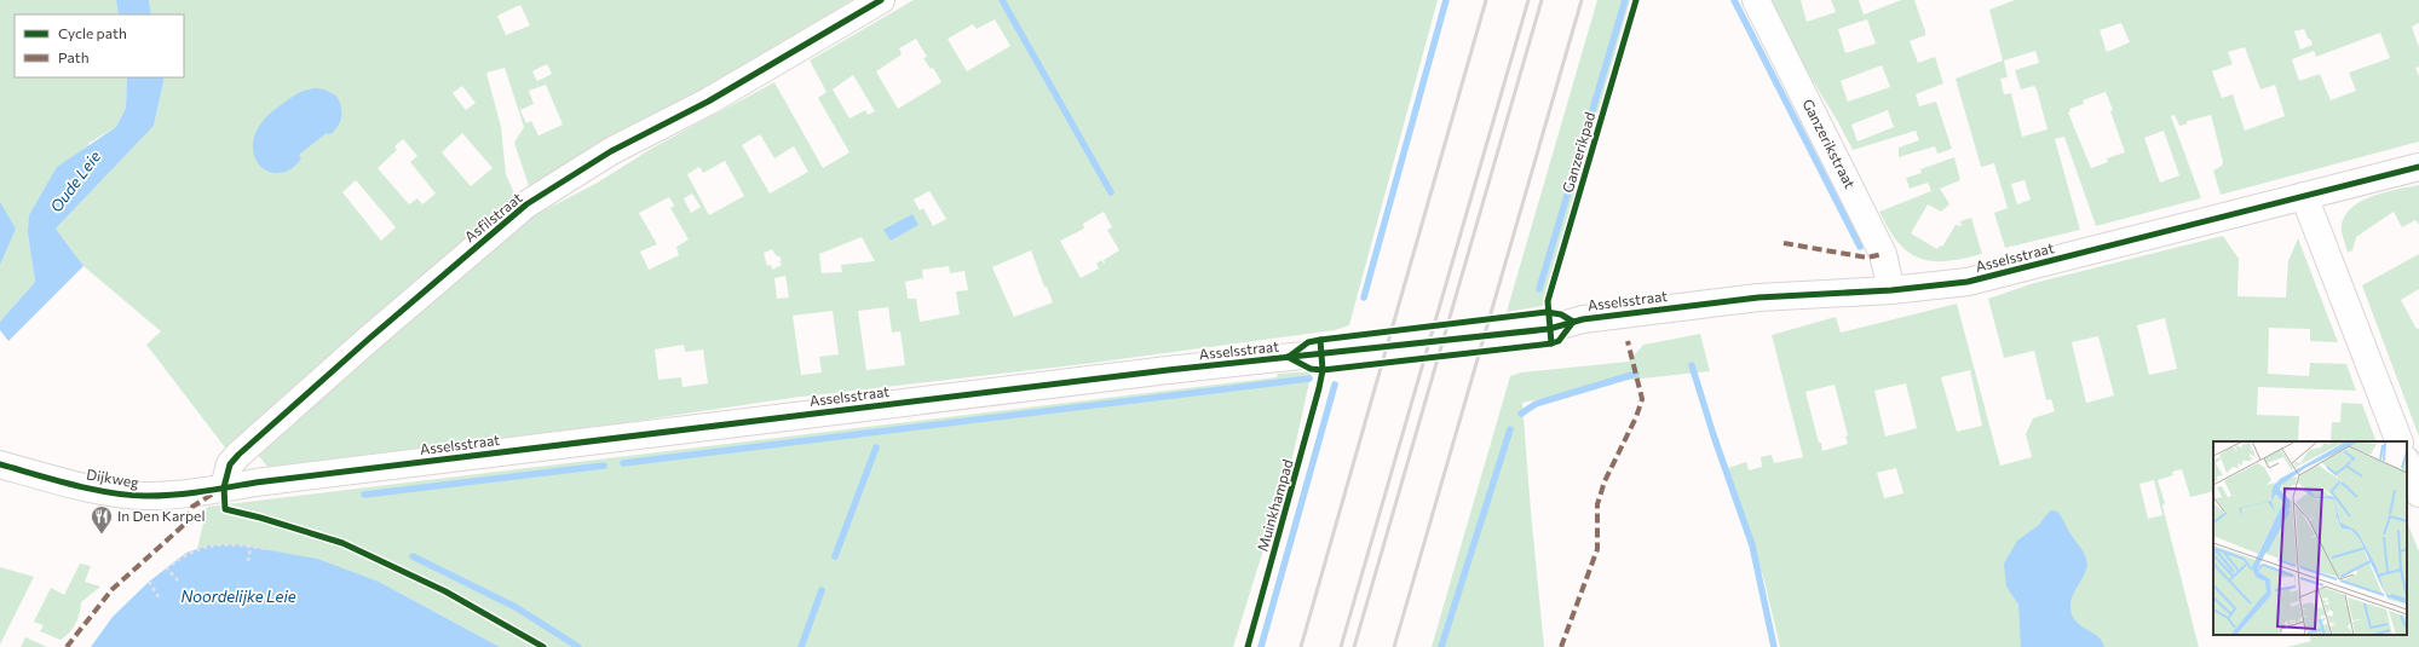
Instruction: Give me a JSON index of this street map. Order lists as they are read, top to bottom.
{
  "streets": {
    "street": [
      "Ganzerikstraat",
      "Asfilstraat",
      "Asselsstraat",
      "Dijkweg"
    ],
    "cycle path": ["Ganzerikpad", "Muinkhampad"]
  },
  "crossings": [
    ["Ganzerikstraat", "Asselsstraat"],
    ["Asfilstraat", "Asselsstraat"],
    ["Asfilstraat", "Dijkweg"],
    ["Asselsstraat", "Dijkweg"]
  ],
  "water": ["Oude Leie", "Noordelijke Leie"],
  "places": {
    "restaurant": ["In Den Karpel"]
  },
  "legend": ["Cycle path", "Path"]
}
